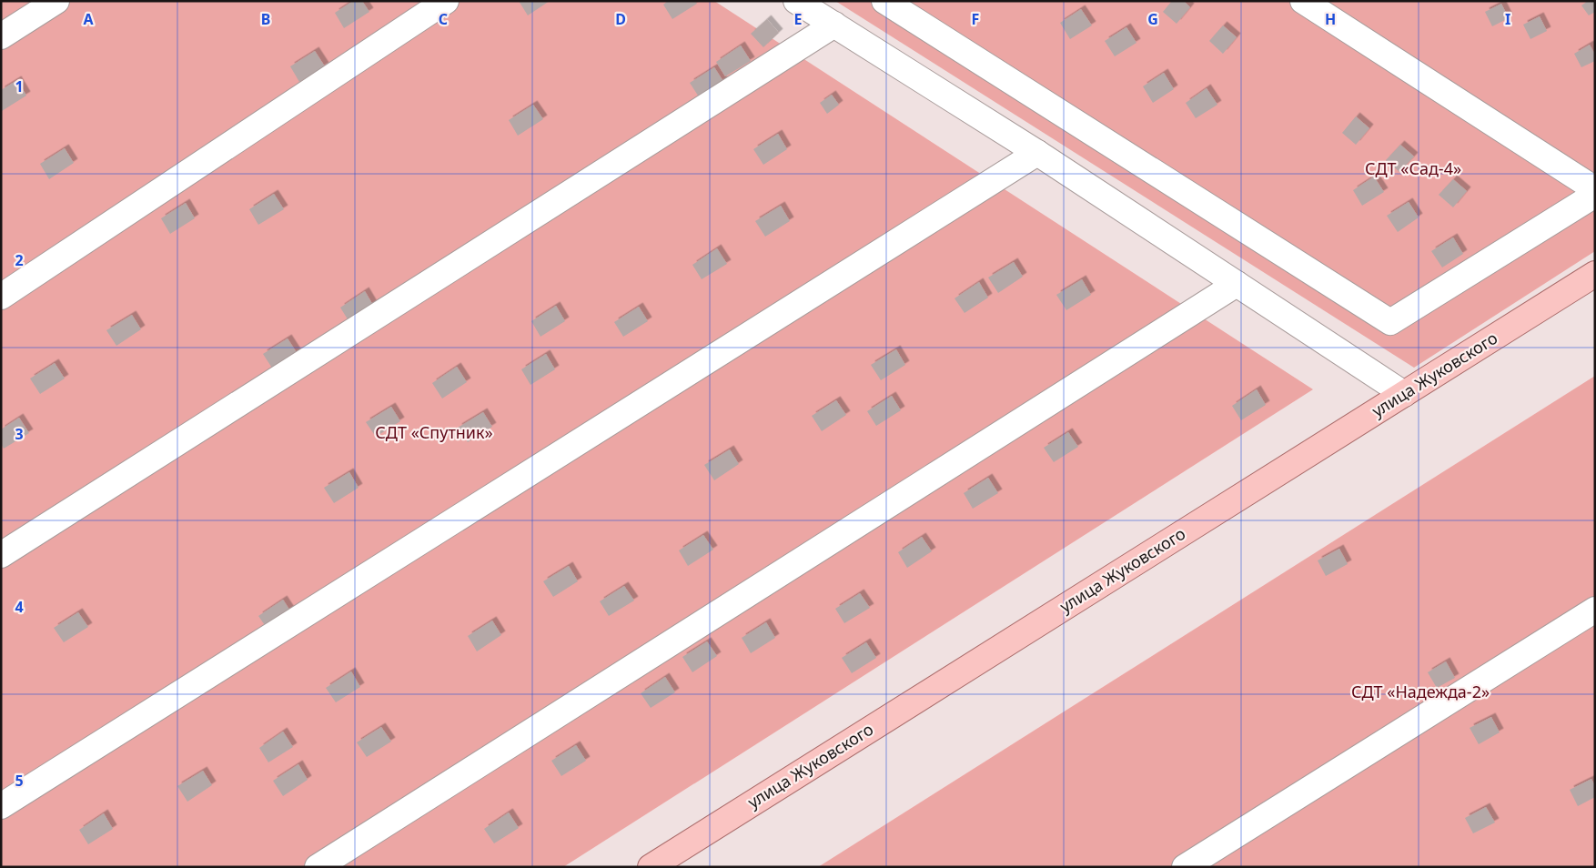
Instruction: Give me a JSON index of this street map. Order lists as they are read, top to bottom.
{
  "streets": {
    "main road": ["улица Жуковского"]
  },
  "parks": ["СДТ «Сад-4»", "СДТ «Спутник»", "СДТ «Надежда-2»"],
  "grid": {
    "columns": [
      "A",
      "B",
      "C",
      "D",
      "E",
      "F",
      "G",
      "H",
      "I"
    ],
    "rows": [
      "1",
      "2",
      "3",
      "4",
      "5"
    ]
  }
}
